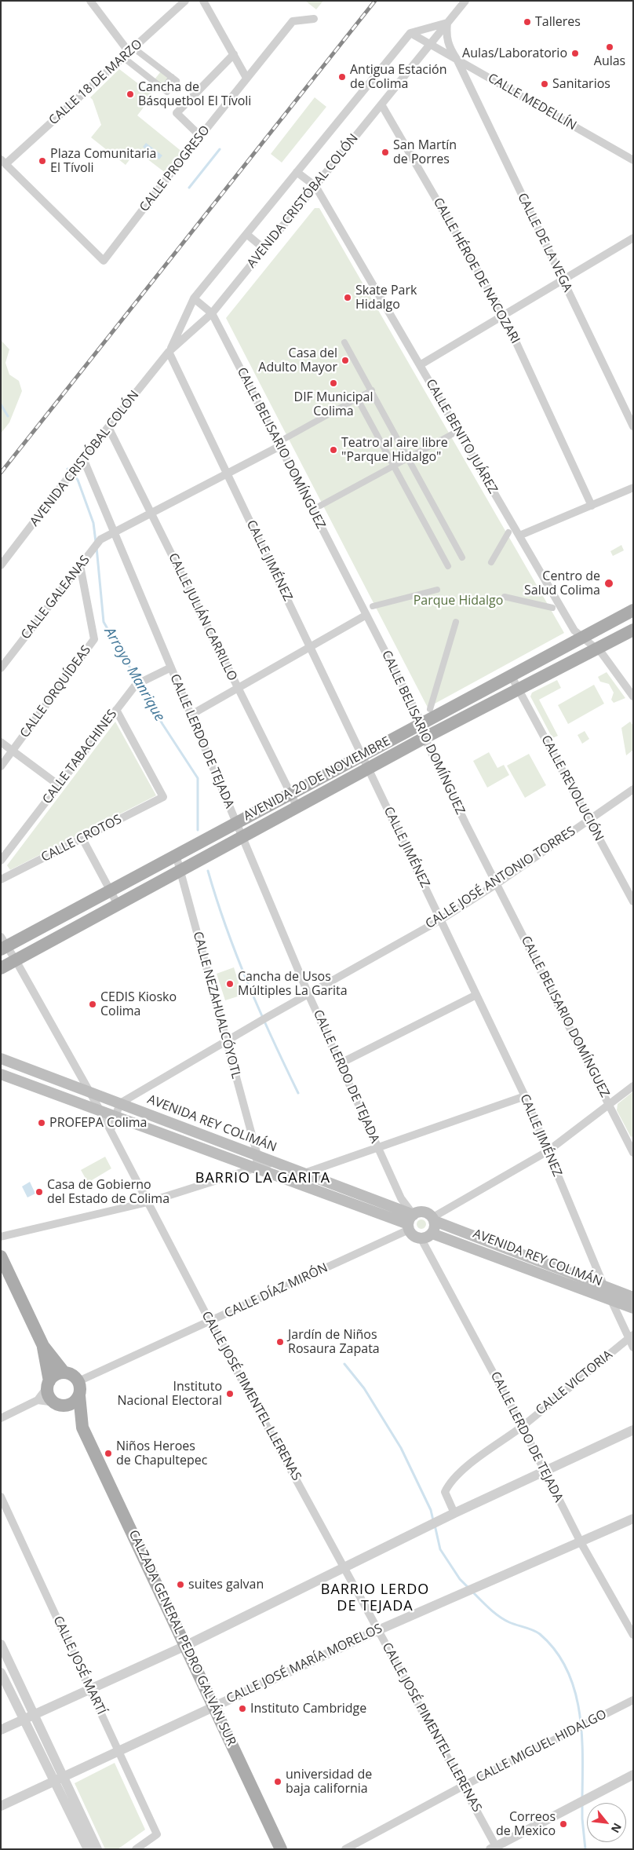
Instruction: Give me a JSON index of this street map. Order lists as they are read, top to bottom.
{
  "streets": {
    "main road": ["AVENIDA 20 DE NOVIEMBRE", "AVENIDA REY COLIMÁN", "CALZADA GENERAL PEDRO GALVÁN SUR"],
    "street": [
      "CALLE 18 DE MARZO",
      "CALLE MEDELLÍN",
      "CALLE PROGRESO",
      "AVENIDA CRISTÓBAL COLÓN",
      "CALLE DE LA VEGA",
      "CALLE HÉROE DE NACOZARI",
      "CALLE BENITO JUÁREZ",
      "CALLE BELISARIO DOMÍNGUEZ",
      "CALLE JIMÉNEZ",
      "CALLE GALEANAS",
      "CALLE JULIÁN CARRILLO",
      "CALLE ORQUÍDEAS",
      "CALLE LERDO DE TEJADA",
      "CALLE TABACHINES",
      "CALLE REVOLUCIÓN",
      "CALLE CROTOS",
      "CALLE JOSÉ ANTONIO TORRES",
      "CALLE NEZAHUALCÓYOTL",
      "CALLE DÍAZ MIRÓN",
      "CALLE VICTORIA",
      "CALLE JOSÉ PIMENTEL LLERENAS",
      "CALLE JOSÉ MARÍA MORELOS",
      "CALLE JOSÉ MARTÍ",
      "CALLE MIGUEL HIDALGO"
    ]
  },
  "crossings": [
    ["CALLE 18 DE MARZO", "CALLE PROGRESO"],
    ["CALLE MEDELLÍN", "AVENIDA CRISTÓBAL COLÓN"],
    ["CALLE MEDELLÍN", "CALLE DE LA VEGA"],
    ["AVENIDA CRISTÓBAL COLÓN", "CALLE DE LA VEGA"],
    ["AVENIDA CRISTÓBAL COLÓN", "CALLE HÉROE DE NACOZARI"],
    ["AVENIDA CRISTÓBAL COLÓN", "CALLE BENITO JUÁREZ"],
    ["AVENIDA CRISTÓBAL COLÓN", "CALLE BELISARIO DOMÍNGUEZ"],
    ["AVENIDA CRISTÓBAL COLÓN", "CALLE JIMÉNEZ"],
    ["AVENIDA CRISTÓBAL COLÓN", "CALLE JULIÁN CARRILLO"],
    ["AVENIDA CRISTÓBAL COLÓN", "CALLE LERDO DE TEJADA"],
    ["CALLE BENITO JUÁREZ", "AVENIDA 20 DE NOVIEMBRE"],
    ["CALLE BELISARIO DOMÍNGUEZ", "CALLE GALEANAS"],
    ["CALLE BELISARIO DOMÍNGUEZ", "AVENIDA 20 DE NOVIEMBRE"],
    ["CALLE BELISARIO DOMÍNGUEZ", "CALLE JOSÉ ANTONIO TORRES"],
    ["CALLE JIMÉNEZ", "CALLE GALEANAS"],
    ["CALLE JIMÉNEZ", "AVENIDA 20 DE NOVIEMBRE"],
    ["CALLE JIMÉNEZ", "CALLE JOSÉ ANTONIO TORRES"],
    ["CALLE JIMÉNEZ", "AVENIDA REY COLIMÁN"],
    ["CALLE JIMÉNEZ", "CALLE VICTORIA"],
    ["CALLE GALEANAS", "CALLE JULIÁN CARRILLO"],
    ["CALLE GALEANAS", "CALLE ORQUÍDEAS"],
    ["CALLE GALEANAS", "CALLE LERDO DE TEJADA"],
    ["CALLE JULIÁN CARRILLO", "AVENIDA 20 DE NOVIEMBRE"],
    ["CALLE LERDO DE TEJADA", "CALLE TABACHINES"],
    ["CALLE LERDO DE TEJADA", "AVENIDA 20 DE NOVIEMBRE"],
    ["CALLE LERDO DE TEJADA", "CALLE JOSÉ ANTONIO TORRES"],
    ["CALLE LERDO DE TEJADA", "AVENIDA REY COLIMÁN"],
    ["CALLE LERDO DE TEJADA", "CALLE DÍAZ MIRÓN"],
    ["CALLE LERDO DE TEJADA", "CALLE VICTORIA"],
    ["CALLE LERDO DE TEJADA", "CALLE JOSÉ MARÍA MORELOS"],
    ["CALLE TABACHINES", "CALLE CROTOS"],
    ["AVENIDA 20 DE NOVIEMBRE", "CALLE REVOLUCIÓN"],
    ["AVENIDA 20 DE NOVIEMBRE", "CALLE NEZAHUALCÓYOTL"],
    ["AVENIDA 20 DE NOVIEMBRE", "CALLE JOSÉ PIMENTEL LLERENAS"],
    ["CALLE REVOLUCIÓN", "CALLE JOSÉ ANTONIO TORRES"],
    ["CALLE JOSÉ ANTONIO TORRES", "CALLE NEZAHUALCÓYOTL"],
    ["CALLE JOSÉ ANTONIO TORRES", "AVENIDA REY COLIMÁN"],
    ["CALLE NEZAHUALCÓYOTL", "AVENIDA REY COLIMÁN"],
    ["AVENIDA REY COLIMÁN", "CALLE DÍAZ MIRÓN"],
    ["AVENIDA REY COLIMÁN", "CALLE JOSÉ PIMENTEL LLERENAS"],
    ["CALLE DÍAZ MIRÓN", "CALLE JOSÉ PIMENTEL LLERENAS"],
    ["CALLE DÍAZ MIRÓN", "CALZADA GENERAL PEDRO GALVÁN SUR"],
    ["CALLE JOSÉ PIMENTEL LLERENAS", "CALLE JOSÉ MARÍA MORELOS"],
    ["CALLE JOSÉ PIMENTEL LLERENAS", "CALLE MIGUEL HIDALGO"],
    ["CALZADA GENERAL PEDRO GALVÁN SUR", "CALLE JOSÉ MARÍA MORELOS"],
    ["CALLE JOSÉ MARÍA MORELOS", "CALLE JOSÉ MARTÍ"]
  ],
  "districts": ["BARRIO LA GARITA", "BARRIO LERDO DE TEJADA"],
  "water": ["Arroyo Manrique"],
  "parks": ["Parque Hidalgo"],
  "places": [
    "Talleres",
    "Aulas",
    "Aulas/Laboratorio",
    "Antigua Estación de Colima",
    "Sanitarios",
    "Cancha de Básquetbol El Tívoli",
    "San Martín de Porres",
    "Plaza Comunitaria El Tívoli",
    "Skate Park Hidalgo",
    "Casa del Adulto Mayor",
    "DIF Municipal Colima",
    "Teatro al aire libre \"Parque Hidalgo\"",
    "Centro de Salud Colima",
    "Cancha de Usos Múltiples La Garita",
    "CEDIS Kiosko Colima",
    "PROFEPA Colima",
    "Casa de Gobierno del Estado de Colima",
    "Jardín de Niños Rosaura Zapata",
    "Instituto Nacional Electoral",
    "Niños Heroes de Chapultepec",
    "suites galvan",
    "Instituto Cambridge",
    "universidad de baja california",
    "Correos de Mexico"
  ],
  "north": "bottom right"
}
